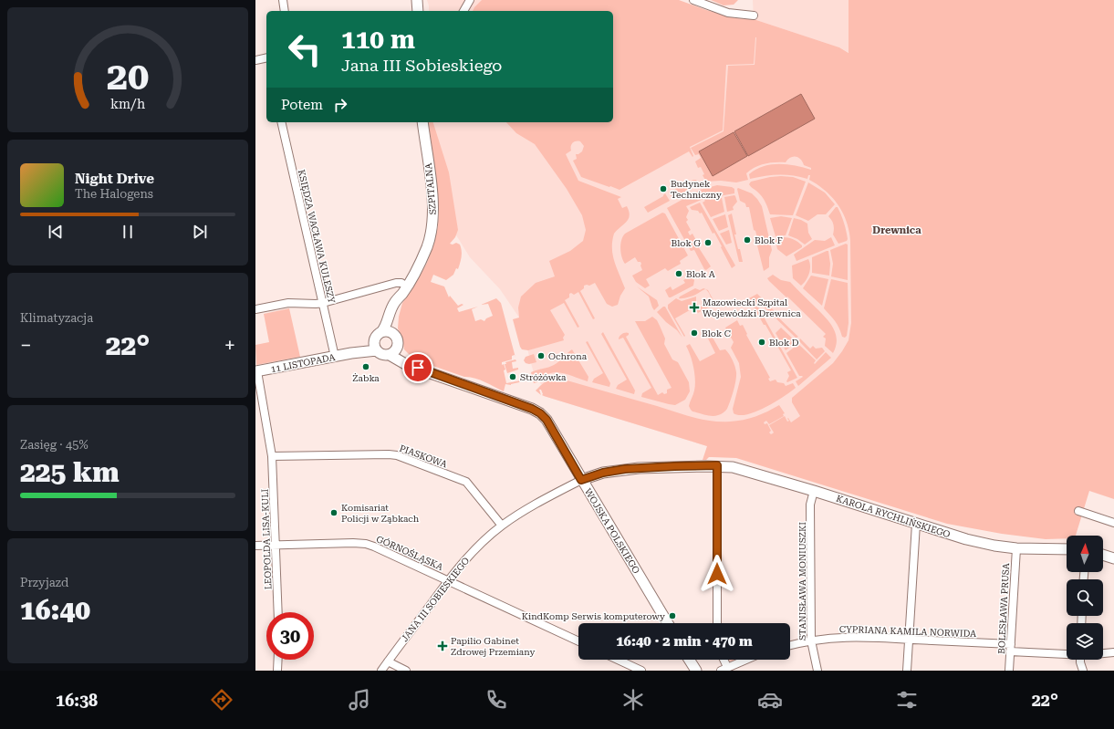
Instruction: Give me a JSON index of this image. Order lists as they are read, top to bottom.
{
  "streets": {
    "street": [
      "SZPITALNA",
      "KSIĘDZA WACŁAWA KULESZY",
      "11 LISTOPADA",
      "PIASKOWA",
      "KAROLA RYCHLIŃSKIEGO",
      "WOJSKA POLSKIEGO",
      "LEOPOLDA LISA-KULI",
      "GÓRNOŚLĄSKA",
      "STANISŁAWA MONIUSZKI",
      "JANA III SOBIESKIEGO",
      "BOLESŁAWA PRUSA",
      "CYPRIANA KAMILA NORWIDA"
    ]
  },
  "crossings": [
    ["KSIĘDZA WACŁAWA KULESZY", "11 LISTOPADA"],
    ["11 LISTOPADA", "WOJSKA POLSKIEGO"],
    ["11 LISTOPADA", "LEOPOLDA LISA-KULI"],
    ["PIASKOWA", "LEOPOLDA LISA-KULI"],
    ["PIASKOWA", "JANA III SOBIESKIEGO"],
    ["KAROLA RYCHLIŃSKIEGO", "STANISŁAWA MONIUSZKI"],
    ["KAROLA RYCHLIŃSKIEGO", "JANA III SOBIESKIEGO"],
    ["KAROLA RYCHLIŃSKIEGO", "BOLESŁAWA PRUSA"],
    ["WOJSKA POLSKIEGO", "JANA III SOBIESKIEGO"],
    ["LEOPOLDA LISA-KULI", "GÓRNOŚLĄSKA"],
    ["GÓRNOŚLĄSKA", "JANA III SOBIESKIEGO"],
    ["STANISŁAWA MONIUSZKI", "CYPRIANA KAMILA NORWIDA"],
    ["BOLESŁAWA PRUSA", "CYPRIANA KAMILA NORWIDA"]
  ],
  "districts": ["Drewnica"],
  "places": {
    "other": [
      "Budynek Techniczny",
      "Blok F",
      "Blok G",
      "Blok A",
      "Blok C",
      "Blok D",
      "Ochrona",
      "Żabka",
      "Stróżówka",
      "Komisariat Policji w Ząbkach",
      "KindKomp Serwis komputerowy"
    ],
    "health": ["Mazowiecki Szpital Wojewódzki Drewnica", "Papilio Gabinet Zdrowej Przemiany"]
  },
  "north": "top",
  "page": {
    "turn": ["110 m", "Jana III Sobieskiego"],
    "then": "Potem",
    "song": ["Night Drive", "The Halogens"],
    "tile": [
      "Klimatyzacja",
      ["Zasięg · 45%", "225 km"],
      ["Przyjazd", "16:40"]
    ],
    "heat": ["−", "22°", "+"],
    "limit": "30",
    "trip": "16:40 · 2 min · 470 m",
    "tabs": ["16:38", "22°"],
    "gauge": ["20", "km/h"]
  }
}
